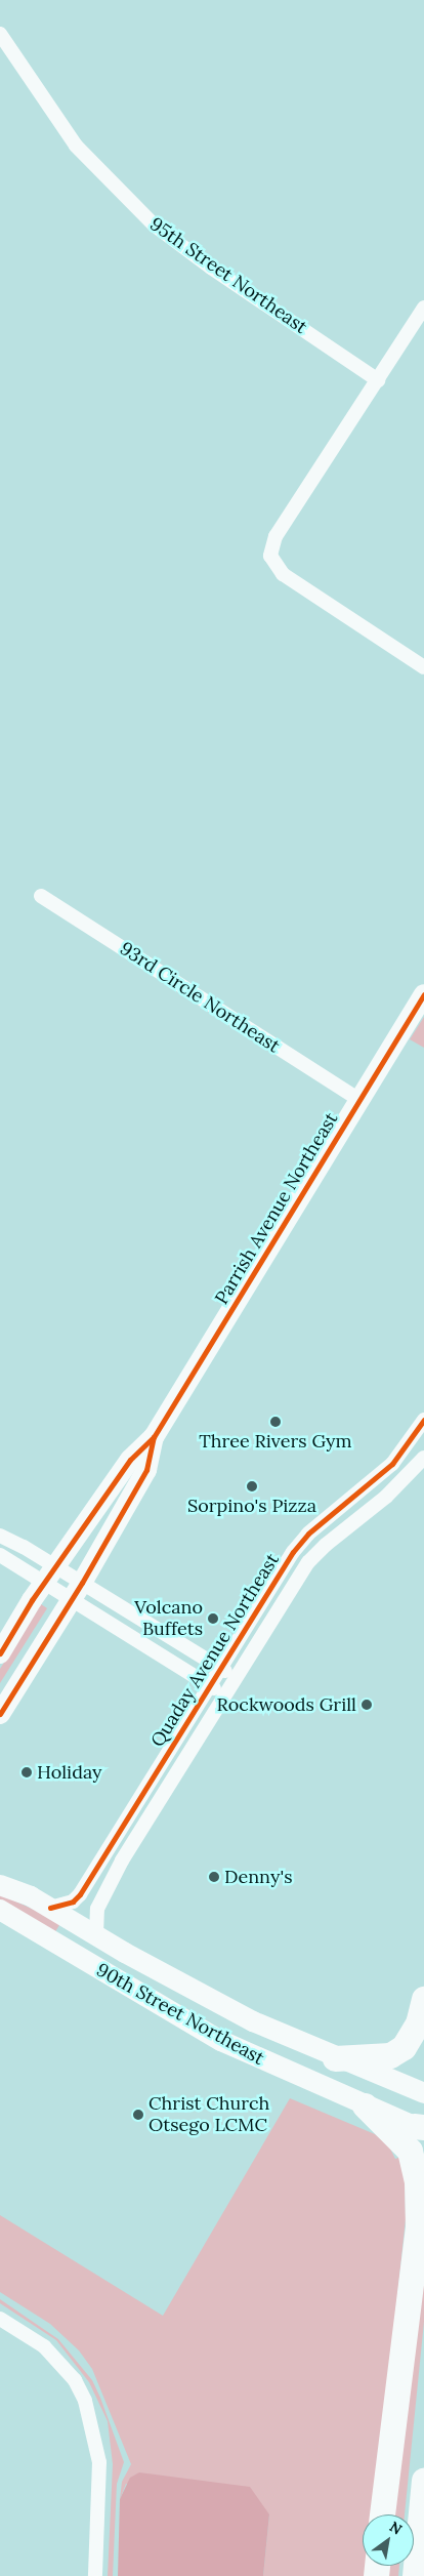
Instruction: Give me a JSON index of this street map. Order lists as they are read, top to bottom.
{
  "streets": {
    "main road": ["Parrish Avenue Northeast", "90th Street Northeast"],
    "street": ["95th Street Northeast", "93rd Circle Northeast", "Quaday Avenue Northeast"]
  },
  "crossings": [
    ["93rd Circle Northeast", "Parrish Avenue Northeast"],
    ["Quaday Avenue Northeast", "90th Street Northeast"]
  ],
  "places": [
    "Three Rivers Gym",
    "Sorpino's Pizza",
    "Volcano Buffets",
    "Rockwoods Grill",
    "Holiday",
    "Denny's",
    "Christ Church Otsego LCMC"
  ],
  "north": "top right"
}
